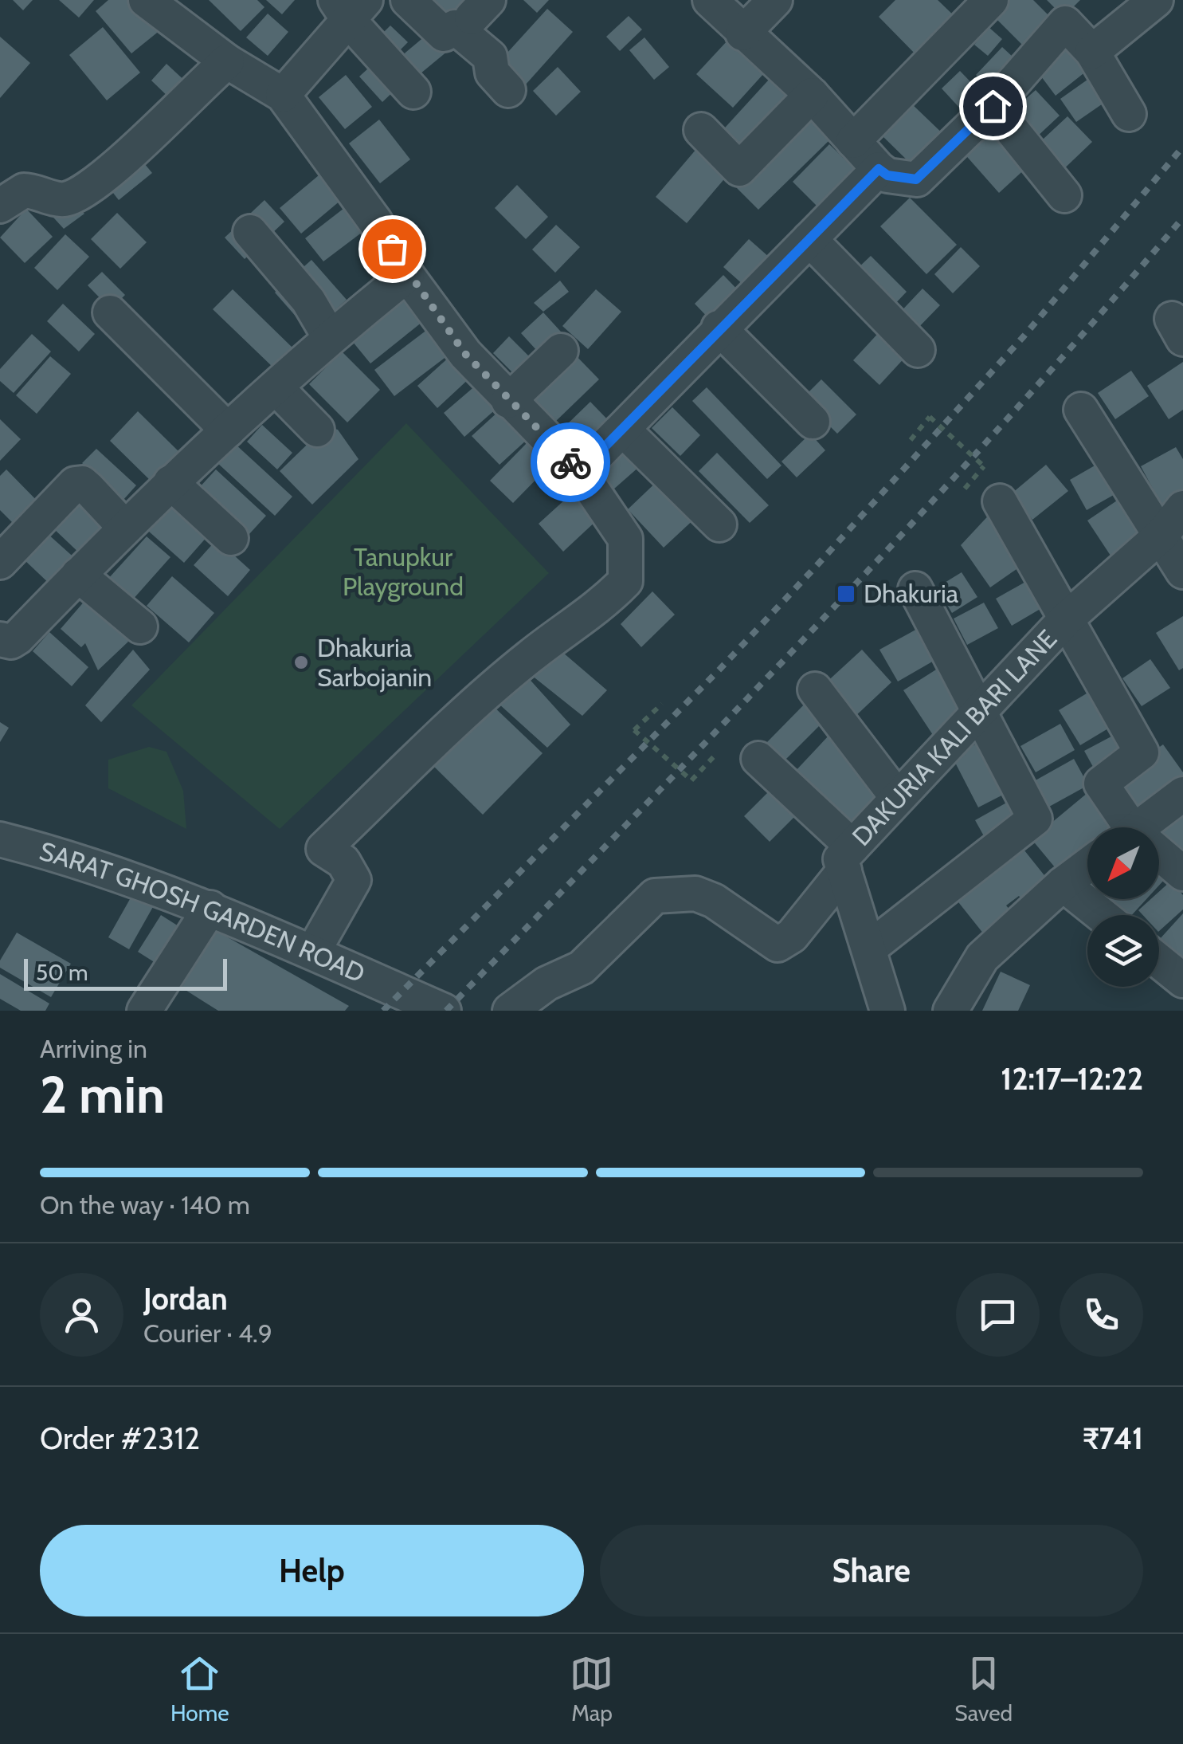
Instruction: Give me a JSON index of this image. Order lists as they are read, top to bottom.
{
  "streets": {
    "street": ["DAKURIA KALI BARI LANE", "SARAT GHOSH GARDEN ROAD"]
  },
  "parks": ["Tanupkur Playground"],
  "places": {
    "transit": ["Dhakuria"],
    "other": ["Dhakuria Sarbojanin"]
  },
  "scale_bar": "50 m",
  "north": "bottom left",
  "page": {
    "scale": "50 m",
    "heading": ["2 min", "Arriving in", "12:17–12:22"],
    "panel": [
      "Jordan",
      "Courier · 4.9",
      "Order #2312",
      "₹741"
    ],
    "bar": "On the way · 140 m",
    "buttons": ["Help", "Share"],
    "tabs": ["Home", "Map", "Saved"]
  }
}
